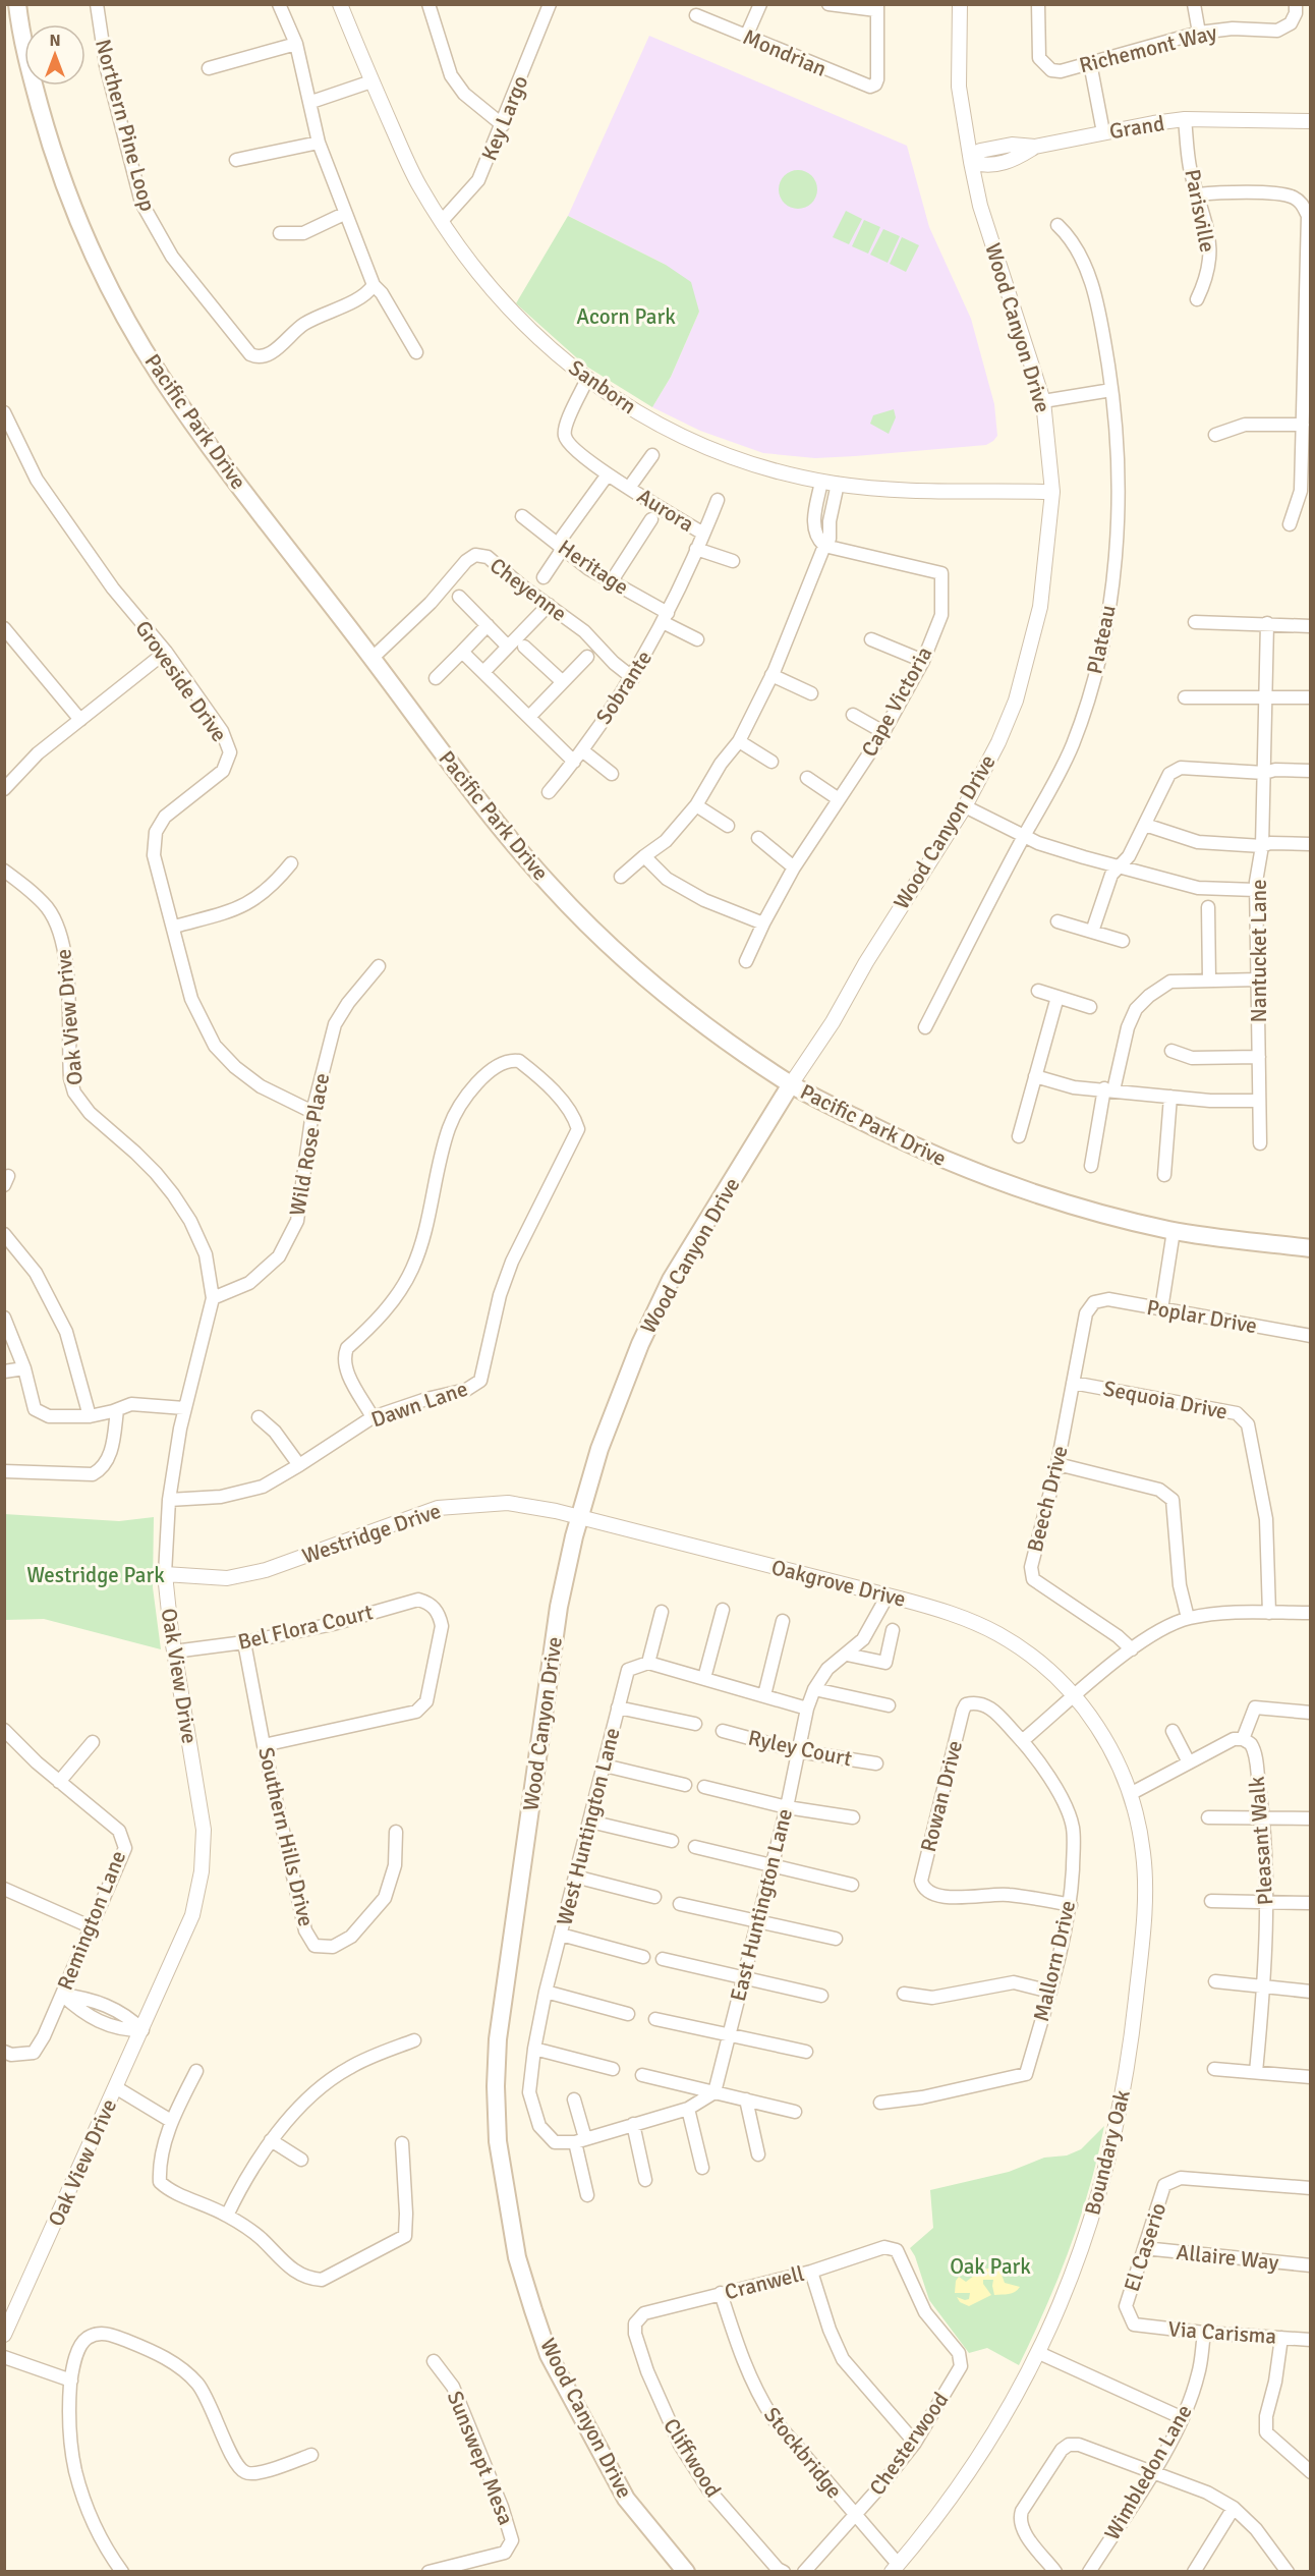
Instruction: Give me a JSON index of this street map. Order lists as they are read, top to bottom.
{
  "streets": {
    "main road": ["Wood Canyon Drive", "Pacific Park Drive"],
    "street": [
      "Richemont Way",
      "Mondrian",
      "Key Largo",
      "Northern Pine Loop",
      "Grand",
      "Parisville",
      "Sanborn",
      "Aurora",
      "Heritage",
      "Cheyenne",
      "Plateau",
      "Groveside Drive",
      "Sobrante",
      "Cape Victoria",
      "Nantucket Lane",
      "Oak View Drive",
      "Wild Rose Place",
      "Poplar Drive",
      "Sequoia Drive",
      "Dawn Lane",
      "Beech Drive",
      "Westridge Drive",
      "Oakgrove Drive",
      "Bel Flora Court",
      "Ryley Court",
      "Rowan Drive",
      "West Huntington Lane",
      "Southern Hills Drive",
      "Pleasant Walk",
      "East Huntington Lane",
      "Remington Lane",
      "Mallorn Drive",
      "Boundary Oak",
      "El Caserio",
      "Allaire Way",
      "Cranwell",
      "Via Carisma",
      "Chesterwood",
      "Stockbridge",
      "Sunswept Mesa",
      "Cliffwood",
      "Wimbledon Lane"
    ]
  },
  "crossings": [
    ["Key Largo", "Sanborn"],
    ["Grand", "Parisville"],
    ["Grand", "Wood Canyon Drive"],
    ["Wood Canyon Drive", "Sanborn"],
    ["Wood Canyon Drive", "Pacific Park Drive"],
    ["Wood Canyon Drive", "Westridge Drive"],
    ["Wood Canyon Drive", "Oakgrove Drive"],
    ["Sanborn", "Aurora"],
    ["Pacific Park Drive", "Cheyenne"],
    ["Aurora", "Sobrante"],
    ["Heritage", "Sobrante"],
    ["Cheyenne", "Sobrante"],
    ["Groveside Drive", "Wild Rose Place"],
    ["Oak View Drive", "Wild Rose Place"],
    ["Oak View Drive", "Dawn Lane"],
    ["Oak View Drive", "Westridge Drive"],
    ["Oak View Drive", "Bel Flora Court"],
    ["Poplar Drive", "Beech Drive"],
    ["Sequoia Drive", "Beech Drive"],
    ["Westridge Drive", "Oakgrove Drive"],
    ["Oakgrove Drive", "East Huntington Lane"],
    ["Oakgrove Drive", "Boundary Oak"],
    ["Bel Flora Court", "Southern Hills Drive"],
    ["Ryley Court", "East Huntington Lane"],
    ["Rowan Drive", "Mallorn Drive"],
    ["Boundary Oak", "Stockbridge"],
    ["El Caserio", "Allaire Way"],
    ["El Caserio", "Via Carisma"],
    ["Cranwell", "Chesterwood"],
    ["Cranwell", "Stockbridge"],
    ["Cranwell", "Cliffwood"],
    ["Via Carisma", "Wimbledon Lane"],
    ["Chesterwood", "Stockbridge"]
  ],
  "parks": ["Acorn Park", "Westridge Park", "Oak Park"],
  "north": "top"
}
